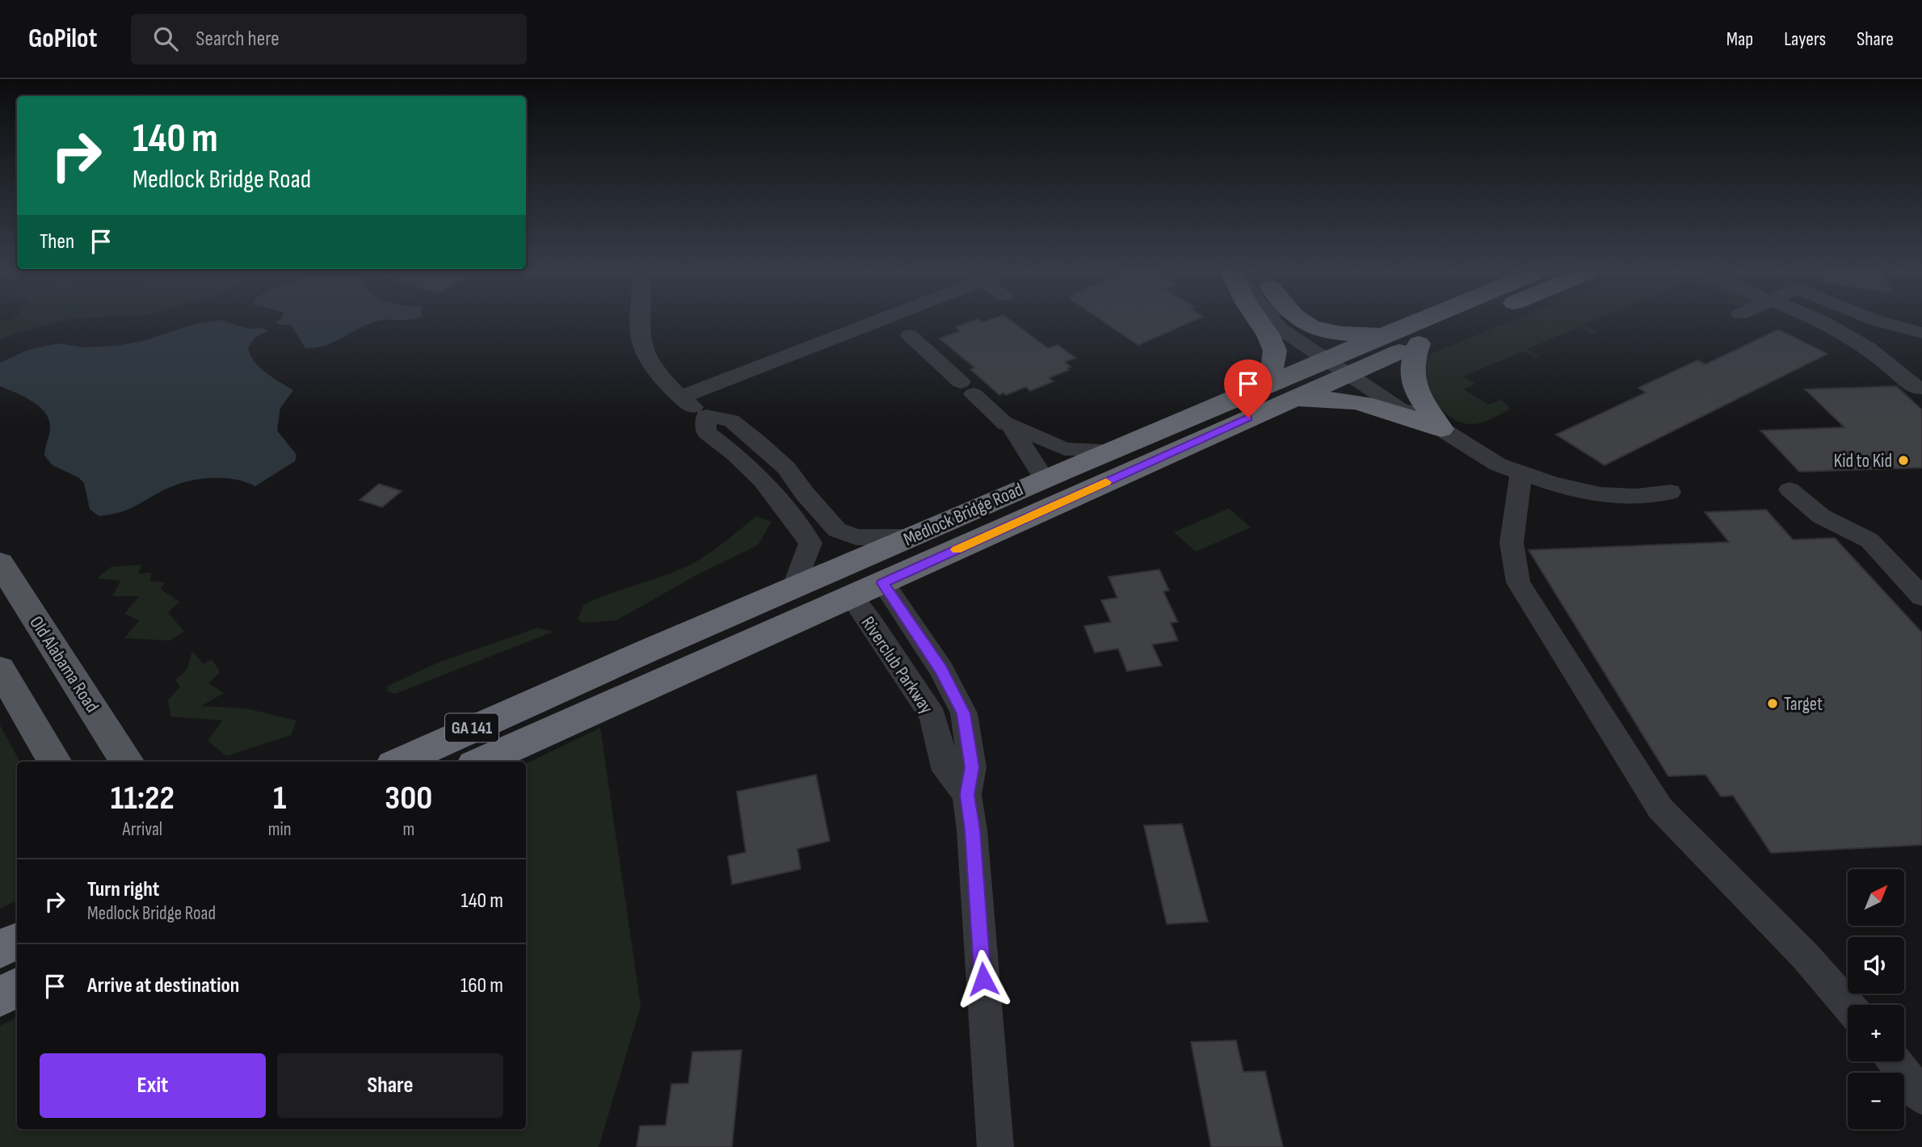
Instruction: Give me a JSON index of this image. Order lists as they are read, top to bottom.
{
  "streets": {
    "highway": ["Medlock Bridge Road", "GA 141"],
    "main road": ["Old Alabama Road"],
    "street": ["Riverclub Parkway"]
  },
  "crossings": [
    ["Medlock Bridge Road", "Riverclub Parkway"]
  ],
  "places": ["Kid to Kid", "Target"],
  "north": "top right",
  "page": {
    "header": "GoPilot",
    "search": "Search here",
    "nav": ["Map", "Layers", "Share"],
    "turn": ["140 m", "Medlock Bridge Road"],
    "then": "Then",
    "eta": [
      "11:22",
      "Arrival",
      "1",
      "min",
      "300",
      "m"
    ],
    "list": [
      {
        "name": "Turn right",
        "note": "Medlock Bridge Road",
        "value": "140 m"
      },
      {
        "name": "Arrive at destination",
        "value": "160 m"
      }
    ],
    "map_buttons": ["+", "−"],
    "buttons": ["Exit", "Share"]
  }
}
